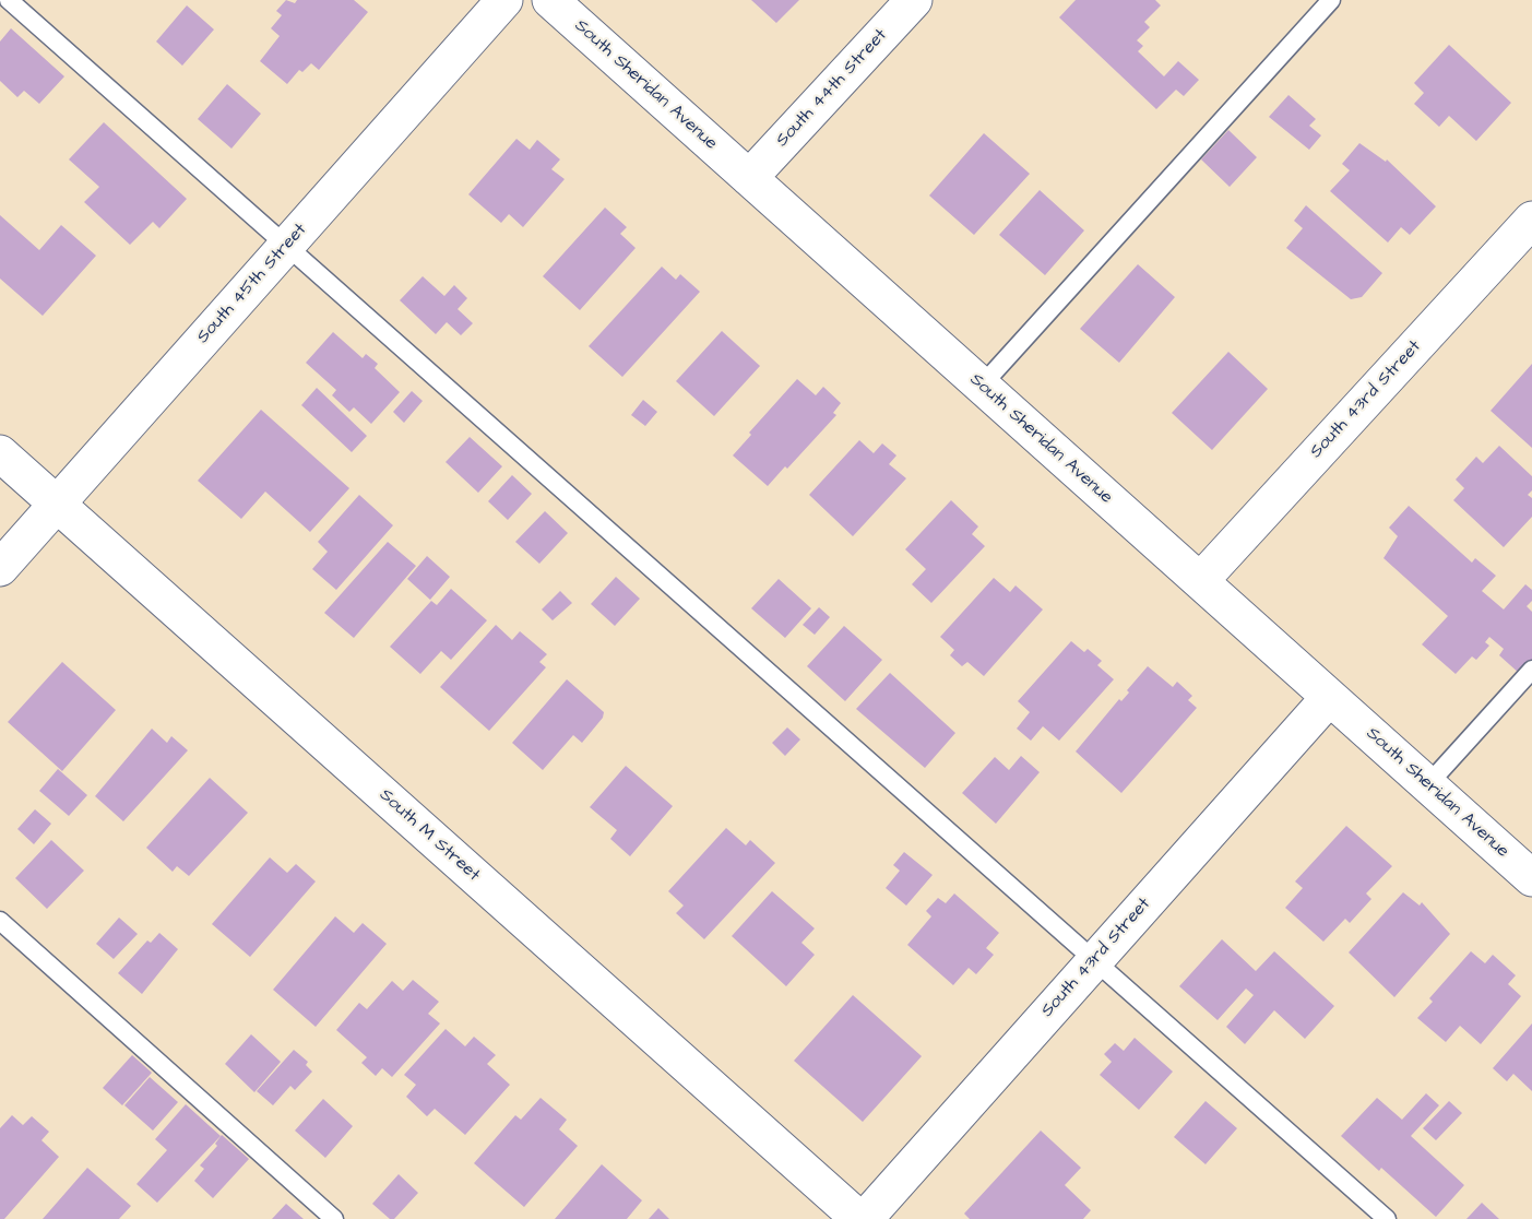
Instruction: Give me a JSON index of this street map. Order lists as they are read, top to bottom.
{
  "streets": {
    "street": [
      "South Sheridan Avenue",
      "South 44th Street",
      "South 45th Street",
      "South 43rd Street",
      "South M Street"
    ]
  },
  "crossings": [
    ["South Sheridan Avenue", "South 44th Street"],
    ["South Sheridan Avenue", "South 43rd Street"],
    ["South 45th Street", "South M Street"]
  ]
}
